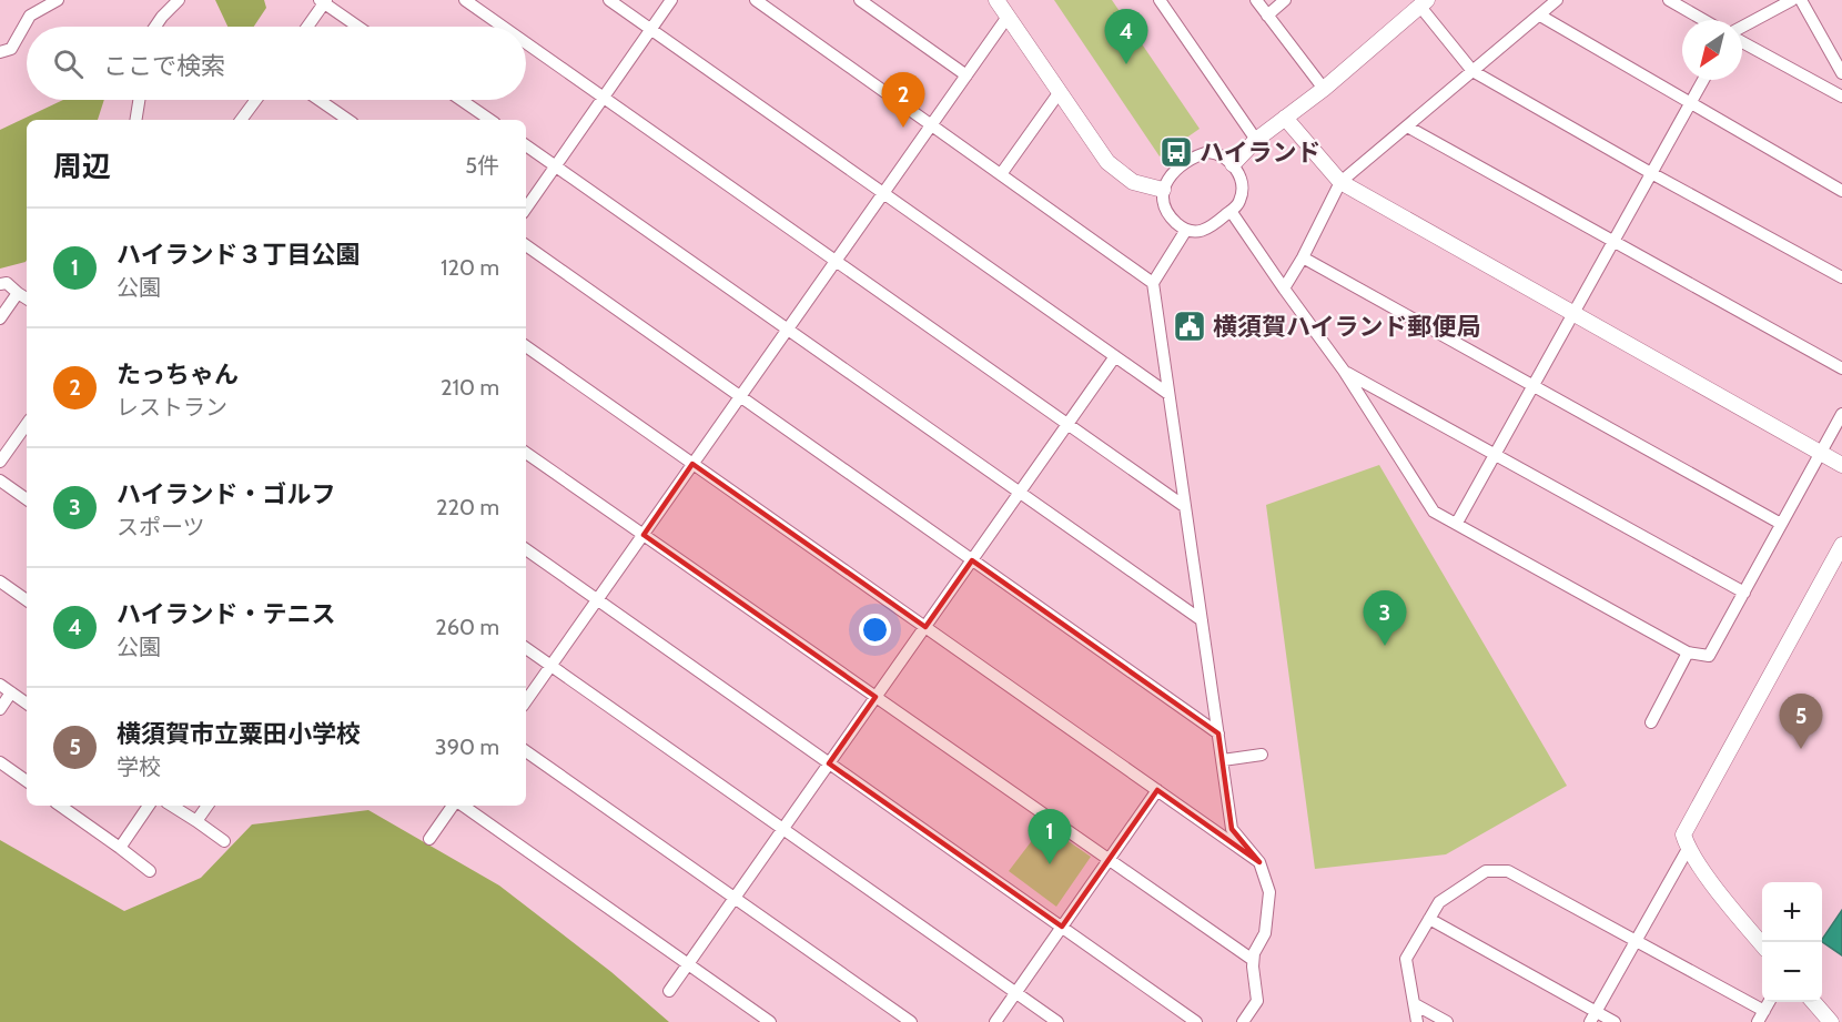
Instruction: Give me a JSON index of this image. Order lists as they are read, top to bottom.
{
  "places": {
    "bus stop": ["ハイランド"],
    "public building": ["横須賀ハイランド郵便局"]
  },
  "north": "bottom left",
  "page": {
    "pins": [
      "4",
      "2",
      "3",
      "5",
      "1"
    ],
    "search": "ここで検索",
    "heading": ["周辺", "5件"],
    "list": [
      {
        "mark": "1",
        "name": "ハイランド３丁目公園",
        "note": "公園",
        "value": "120 m"
      },
      {
        "mark": "2",
        "name": "たっちゃん",
        "note": "レストラン",
        "value": "210 m"
      },
      {
        "mark": "3",
        "name": "ハイランド・ゴルフ",
        "note": "スポーツ",
        "value": "220 m"
      },
      {
        "mark": "4",
        "name": "ハイランド・テニス",
        "note": "公園",
        "value": "260 m"
      },
      {
        "mark": "5",
        "name": "横須賀市立粟田小学校",
        "note": "学校",
        "value": "390 m"
      }
    ],
    "map_buttons": ["+", "−"]
  }
}
